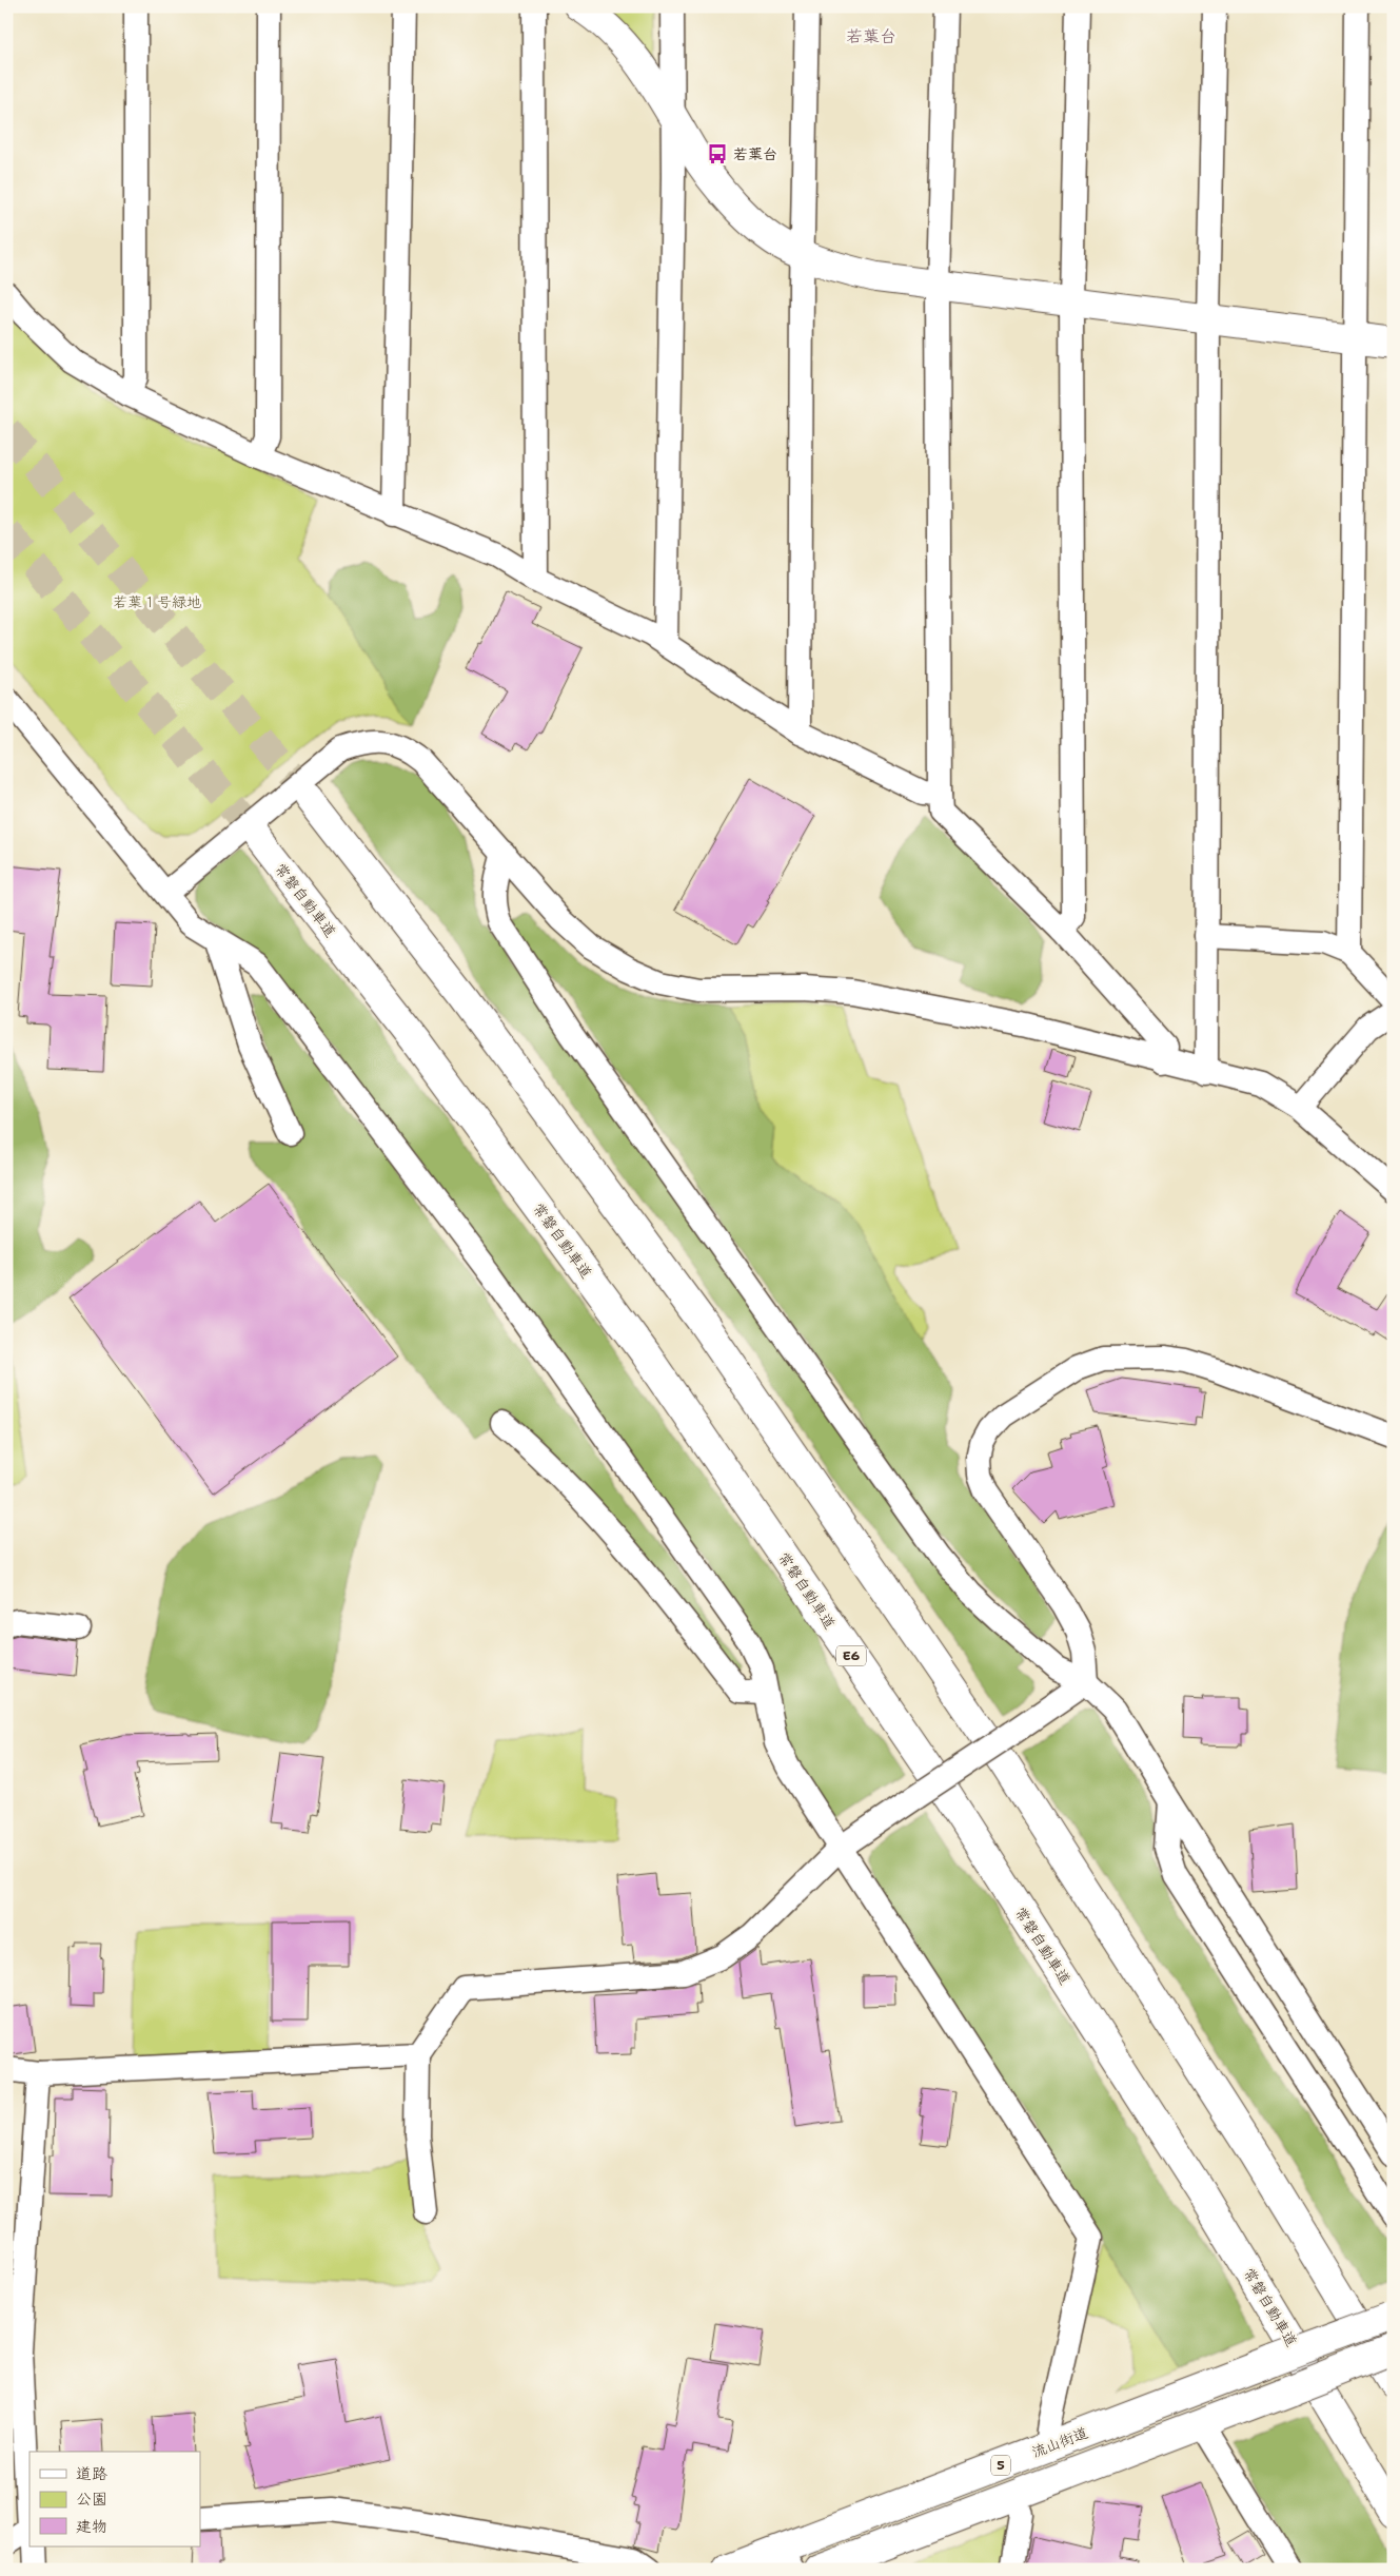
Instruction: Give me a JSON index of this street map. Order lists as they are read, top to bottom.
{
  "streets": {
    "main road": [
      "常磐自動車道",
      "E6",
      "流山街道",
      "5"
    ]
  },
  "districts": ["若葉台"],
  "parks": ["若葉１号緑地"],
  "places": {
    "bus stop": ["若葉台"]
  },
  "legend": ["道路", "公園", "建物"]
}
